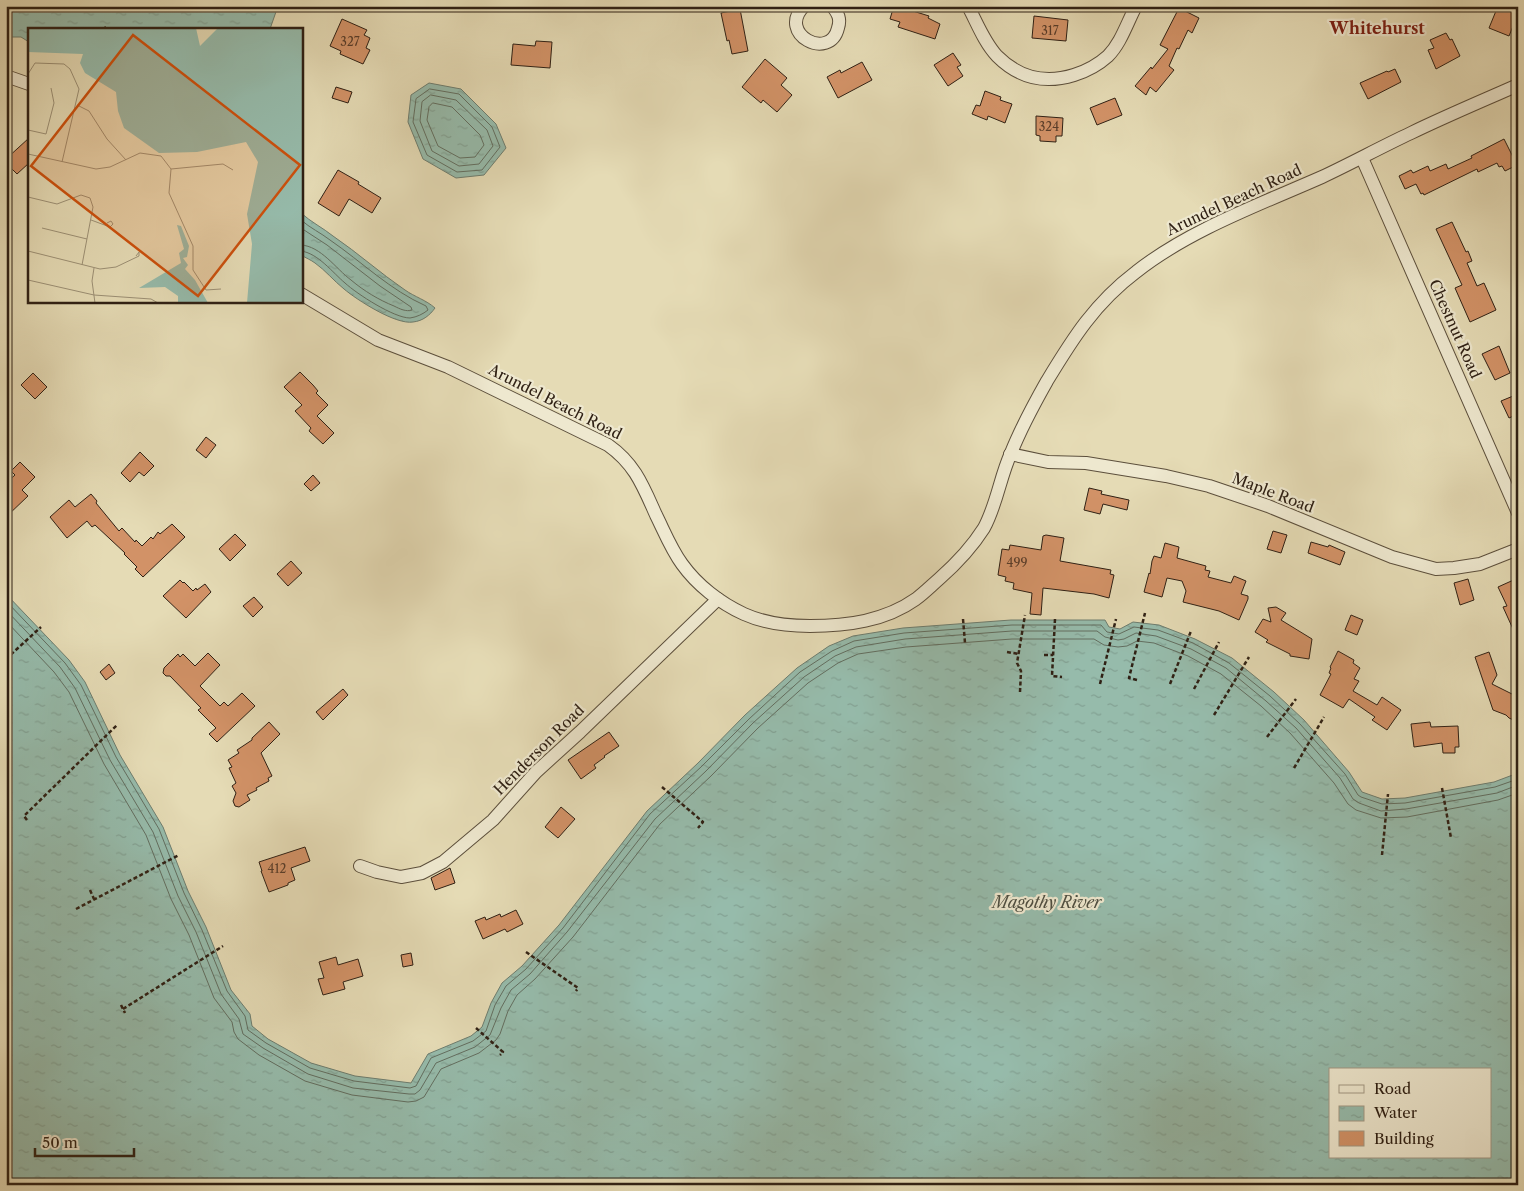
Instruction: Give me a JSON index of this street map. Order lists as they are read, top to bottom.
{
  "streets": {
    "street": [
      "Arundel Beach Road",
      "Chestnut Road",
      "Maple Road",
      "Henderson Road"
    ]
  },
  "crossings": [
    ["Arundel Beach Road", "Chestnut Road"],
    ["Arundel Beach Road", "Maple Road"],
    ["Arundel Beach Road", "Henderson Road"]
  ],
  "districts": ["Whitehurst"],
  "water": ["Magothy River"],
  "house_numbers": [
    "317",
    "327",
    "324",
    "499",
    "412"
  ],
  "legend": ["Road", "Water", "Building"],
  "scale_bar": "50 m"
}
